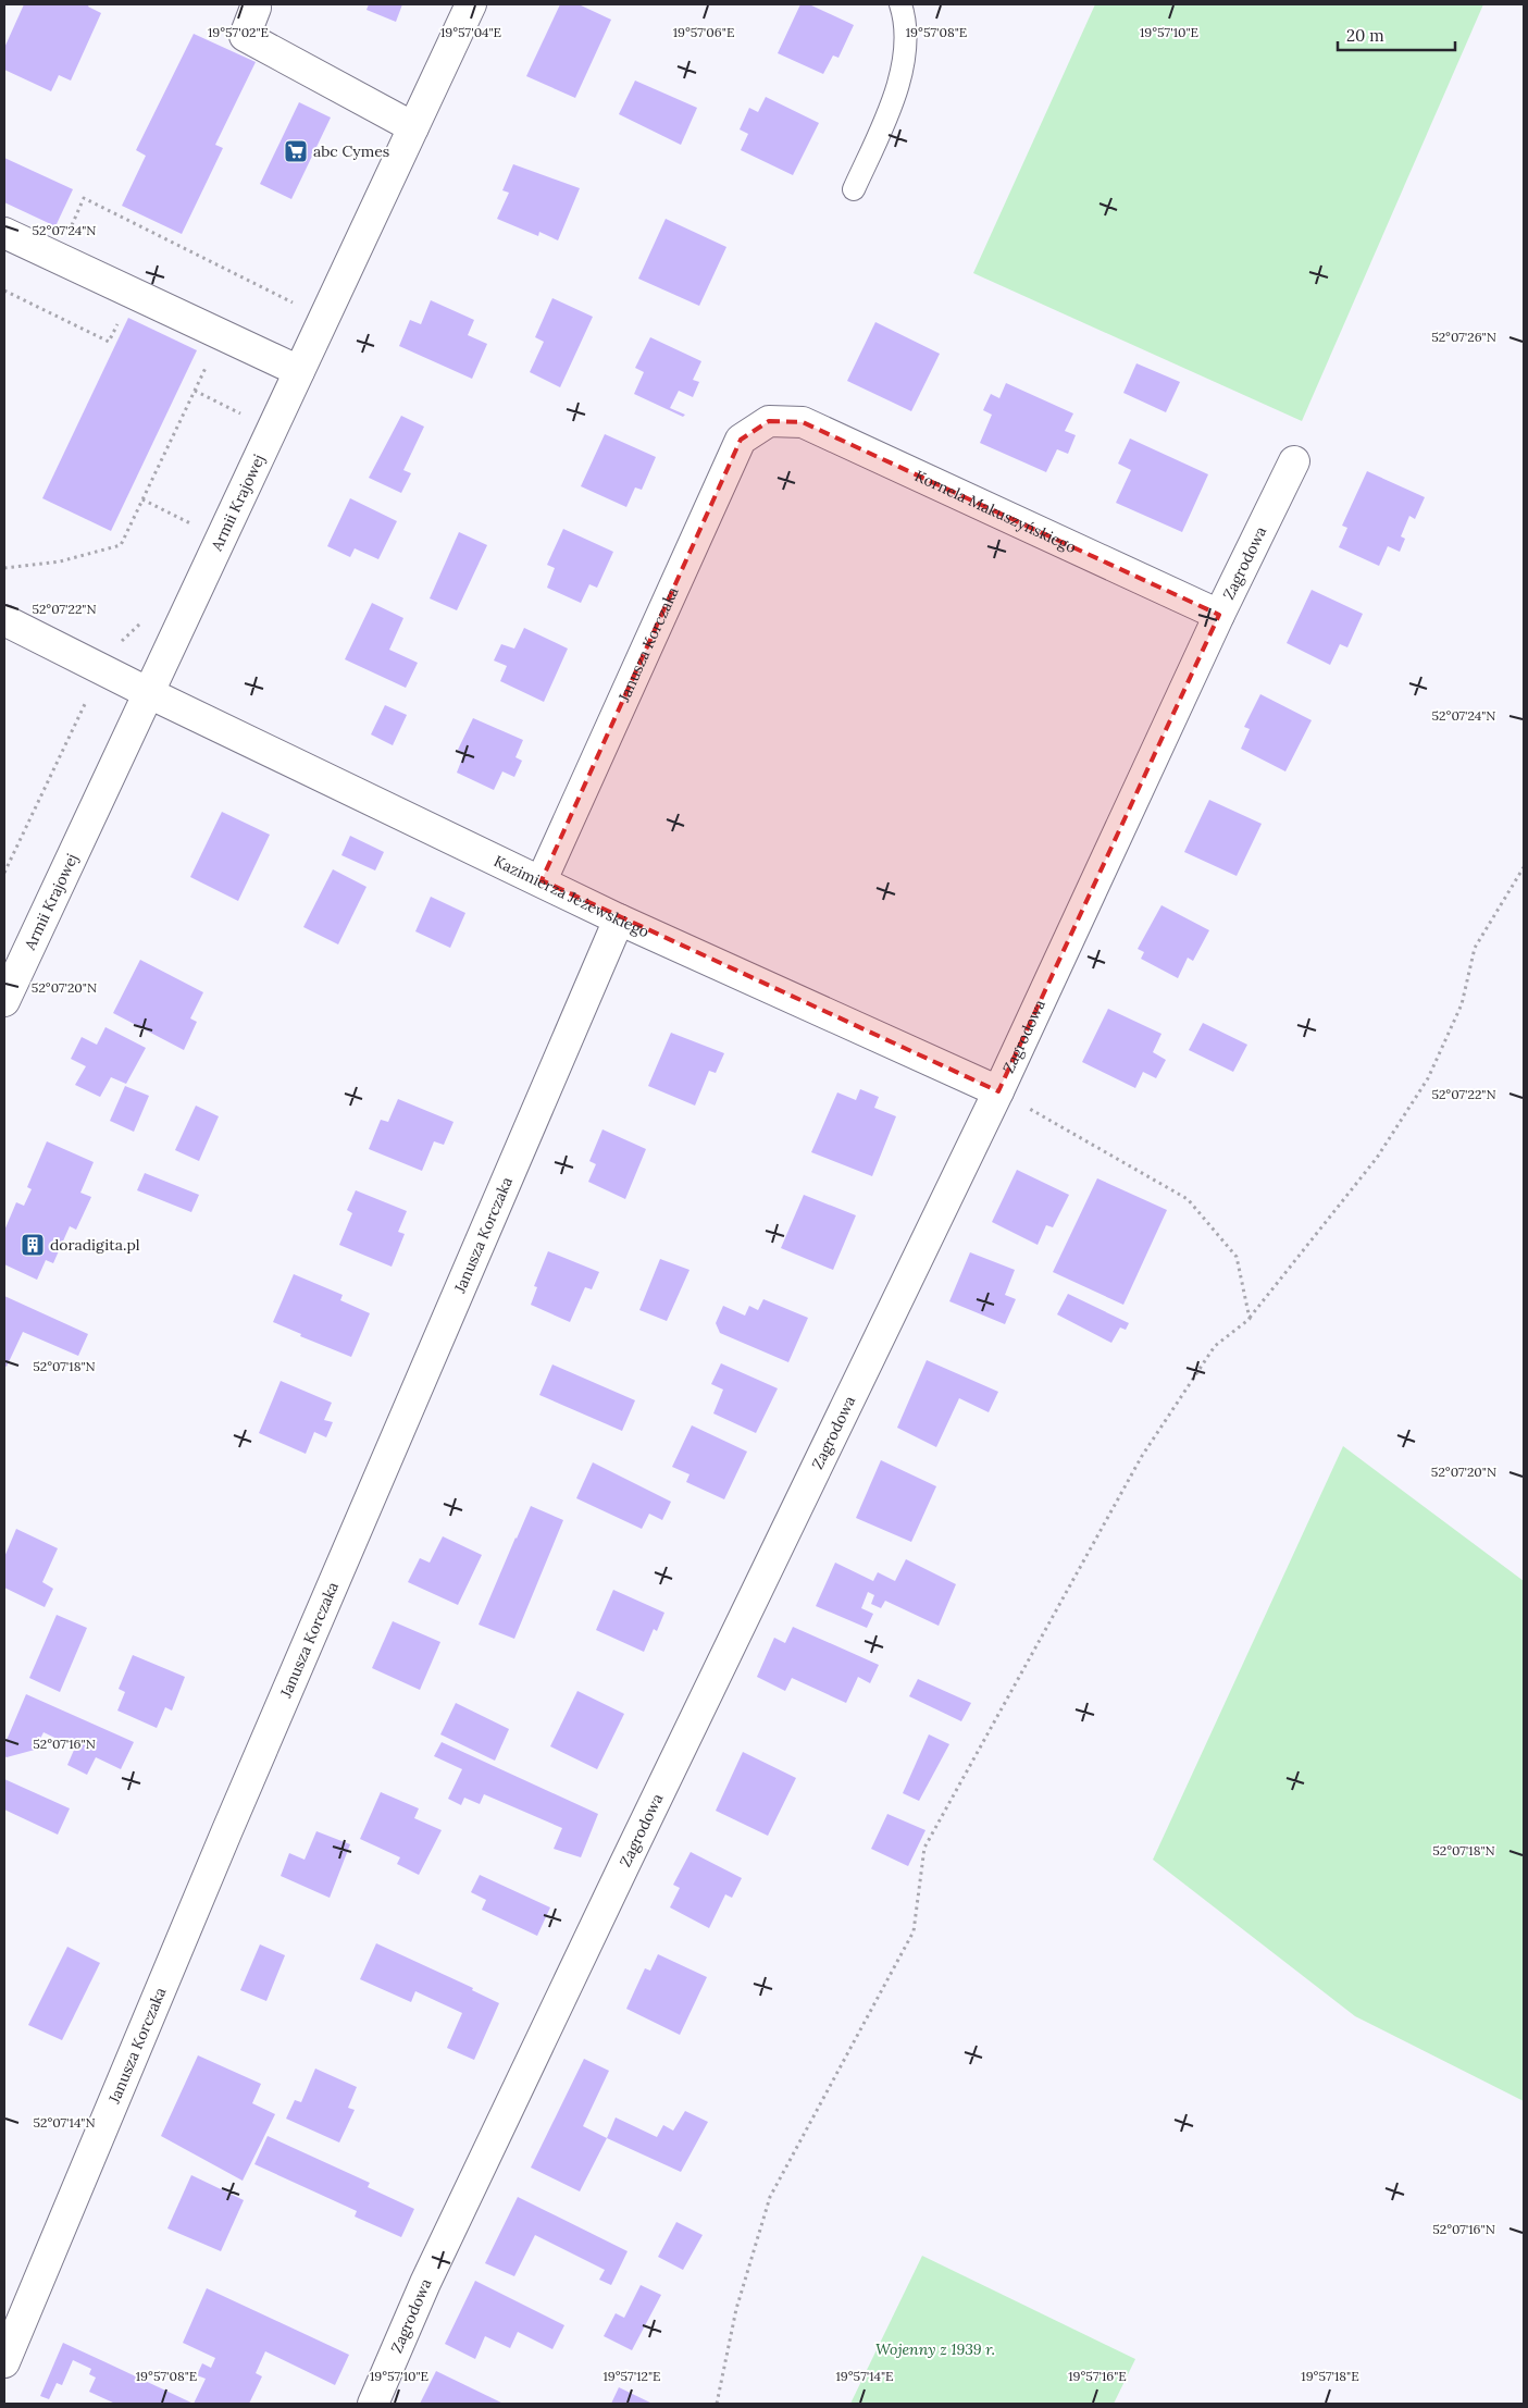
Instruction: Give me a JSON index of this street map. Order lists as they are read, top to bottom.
{
  "streets": {
    "street": [
      "Armii Krajowej",
      "Kornela Makuszyńskiego",
      "Zagrodowa",
      "Janusza Korczaka",
      "Kazimierza Jeżewskiego"
    ]
  },
  "crossings": [
    ["Armii Krajowej", "Kazimierza Jeżewskiego"],
    ["Kornela Makuszyńskiego", "Zagrodowa"],
    ["Kornela Makuszyńskiego", "Janusza Korczaka"],
    ["Zagrodowa", "Kazimierza Jeżewskiego"],
    ["Janusza Korczaka", "Kazimierza Jeżewskiego"]
  ],
  "parks": ["Wojenny z 1939 r."],
  "places": {
    "supermarket": ["abc Cymes"],
    "building": ["doradigita.pl"]
  },
  "scale_bar": "20 m",
  "coordinates": [
    "19°57'02\"E",
    "19°57'04\"E",
    "19°57'06\"E",
    "19°57'08\"E",
    "19°57'10\"E",
    "52°07'24\"N",
    "52°07'26\"N",
    "52°07'22\"N",
    "52°07'20\"N",
    "52°07'18\"N",
    "52°07'16\"N",
    "52°07'14\"N",
    "19°57'12\"E",
    "19°57'14\"E",
    "19°57'16\"E",
    "19°57'18\"E"
  ]
}
